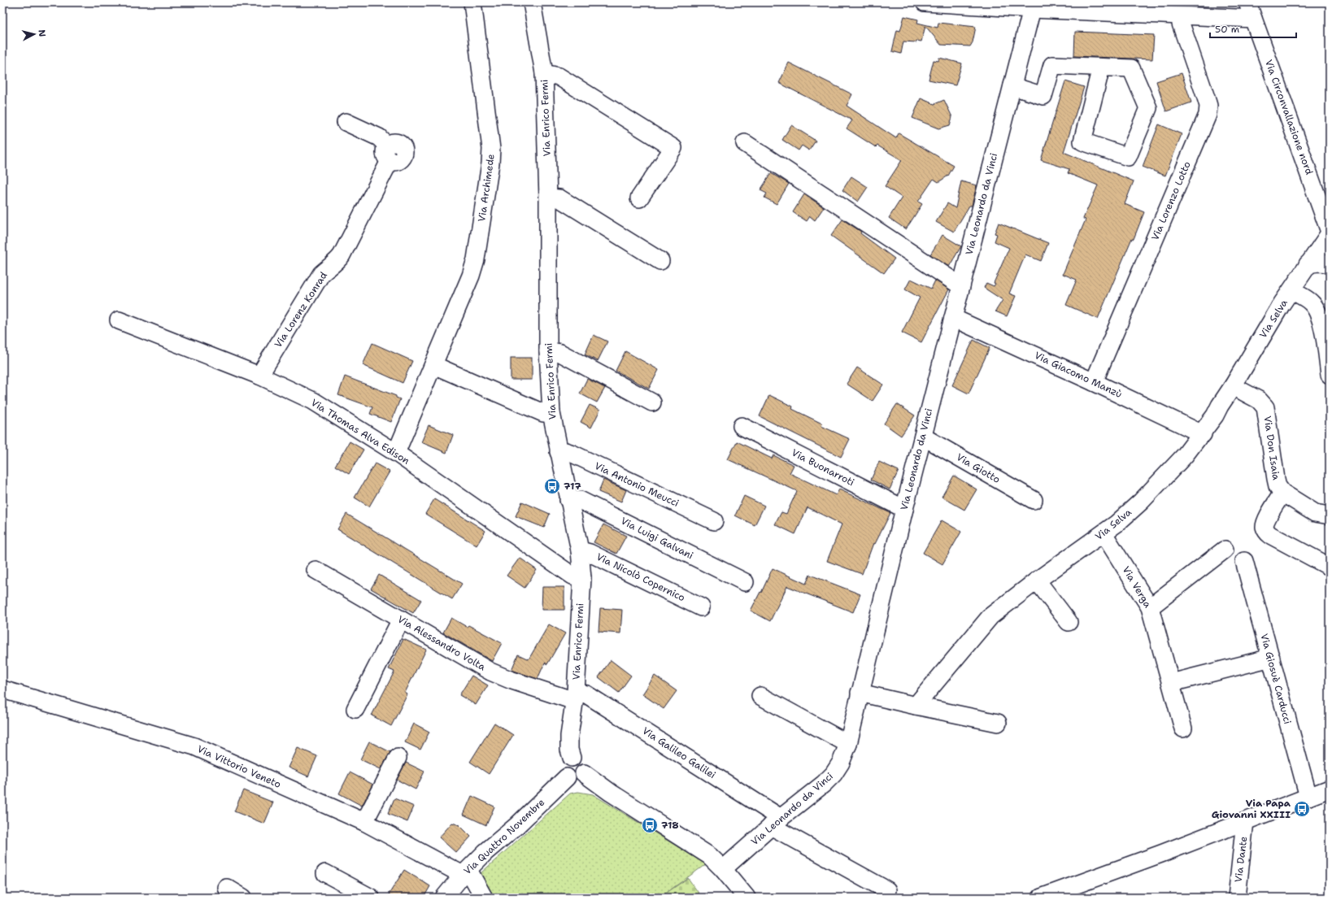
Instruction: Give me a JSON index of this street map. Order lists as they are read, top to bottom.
{
  "streets": {
    "street": [
      "Via Circonvallazione nord",
      "Via Enrico Fermi",
      "Via Archimede",
      "Via Lorenzo Lotto",
      "Via Leonardo da Vinci",
      "Via Lorenz Konrad",
      "Via Selva",
      "Via Giacomo Manzù",
      "Via Thomas Alva Edison",
      "Via Don Isaia",
      "Via Buonarroti",
      "Via Giotto",
      "Via Antonio Meucci",
      "Via Luigi Galvani",
      "Via Nicolò Copernico",
      "Via Verga",
      "Via Alessandro Volta",
      "Via Giosuè Carducci",
      "Via Galileo Galilei",
      "Via Vittorio Veneto",
      "Via Quattro Novembre",
      "Via Dante"
    ]
  },
  "crossings": [
    ["Via Circonvallazione nord", "Via Selva"],
    ["Via Enrico Fermi", "Via Thomas Alva Edison"],
    ["Via Enrico Fermi", "Via Antonio Meucci"],
    ["Via Enrico Fermi", "Via Luigi Galvani"],
    ["Via Enrico Fermi", "Via Nicolò Copernico"],
    ["Via Enrico Fermi", "Via Alessandro Volta"],
    ["Via Enrico Fermi", "Via Galileo Galilei"],
    ["Via Enrico Fermi", "Via Quattro Novembre"],
    ["Via Archimede", "Via Thomas Alva Edison"],
    ["Via Lorenzo Lotto", "Via Giacomo Manzù"],
    ["Via Leonardo da Vinci", "Via Giacomo Manzù"],
    ["Via Leonardo da Vinci", "Via Buonarroti"],
    ["Via Leonardo da Vinci", "Via Giotto"],
    ["Via Leonardo da Vinci", "Via Galileo Galilei"],
    ["Via Lorenz Konrad", "Via Thomas Alva Edison"],
    ["Via Selva", "Via Giacomo Manzù"],
    ["Via Selva", "Via Don Isaia"],
    ["Via Selva", "Via Verga"],
    ["Via Alessandro Volta", "Via Galileo Galilei"],
    ["Via Vittorio Veneto", "Via Quattro Novembre"]
  ],
  "places": {
    "bus stop": ["717", "Via Papa Giovanni XXIII", "718"]
  },
  "scale_bar": "50 m",
  "north": "right"
}
